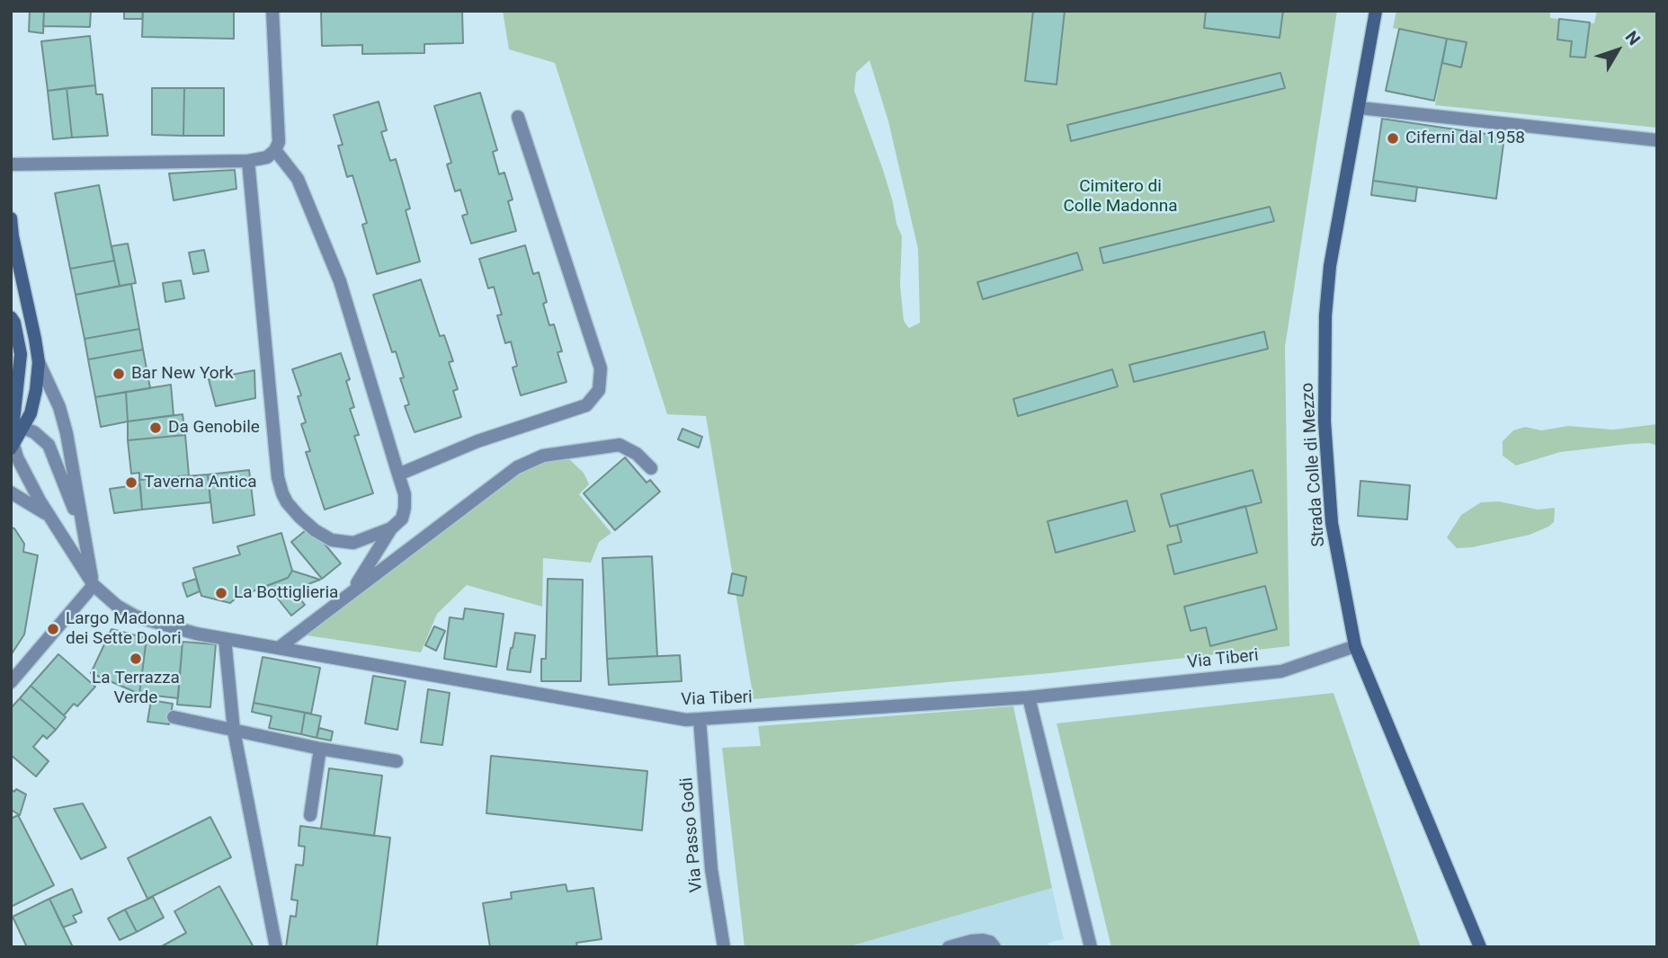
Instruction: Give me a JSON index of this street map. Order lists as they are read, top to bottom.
{
  "streets": {
    "street": ["Strada Colle di Mezzo", "Via Tiberi", "Via Passo Godi"]
  },
  "crossings": [
    ["Strada Colle di Mezzo", "Via Tiberi"],
    ["Via Tiberi", "Via Passo Godi"]
  ],
  "parks": ["Cimitero di Colle Madonna"],
  "places": [
    "Ciferni dal 1958",
    "Bar New York",
    "Da Genobile",
    "Taverna Antica",
    "La Bottiglieria",
    "Largo Madonna dei Sette Dolori",
    "La Terrazza Verde"
  ],
  "north": "top right"
}
